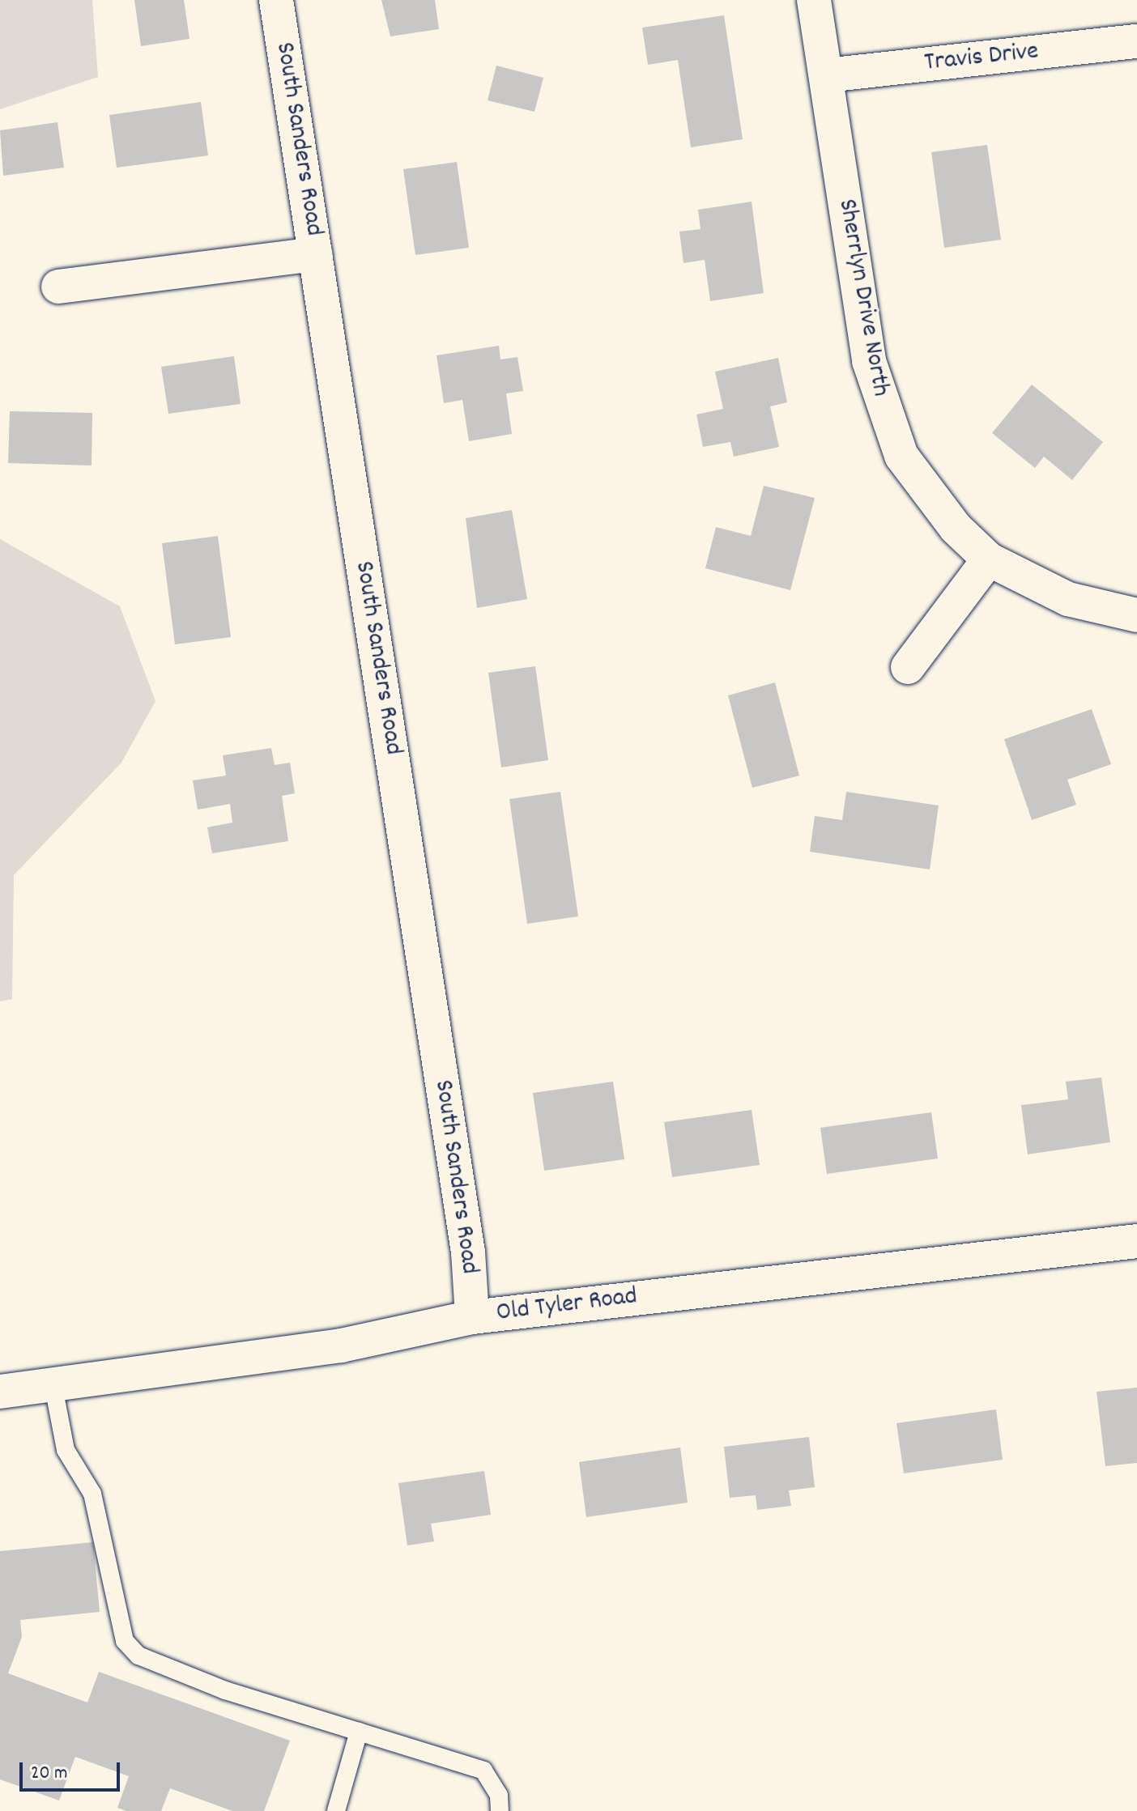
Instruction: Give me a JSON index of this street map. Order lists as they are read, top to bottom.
{
  "streets": {
    "street": [
      "Travis Drive",
      "South Sanders Road",
      "Sherrlyn Drive North",
      "Old Tyler Road"
    ]
  },
  "crossings": [
    ["Travis Drive", "Sherrlyn Drive North"],
    ["South Sanders Road", "Old Tyler Road"]
  ],
  "scale_bar": "20 m"
}
